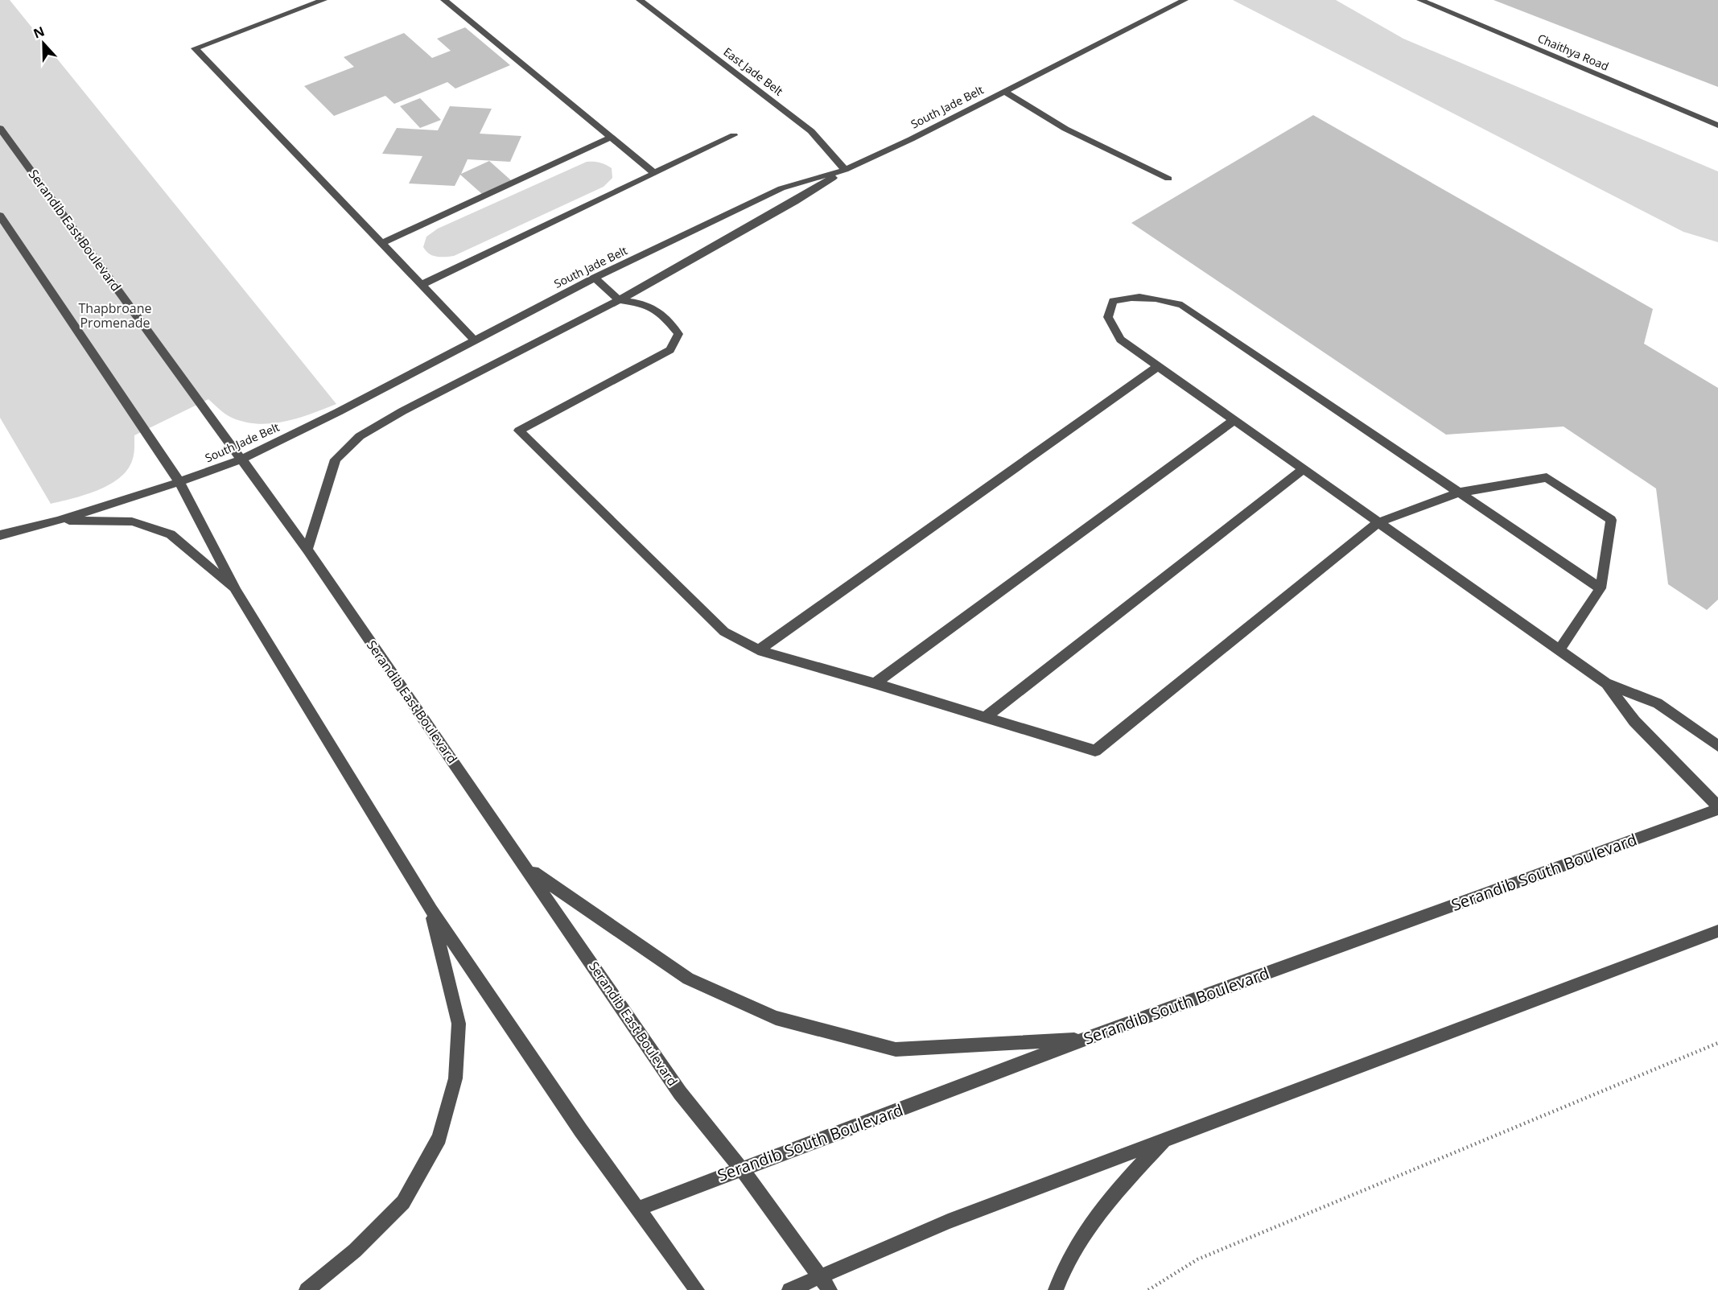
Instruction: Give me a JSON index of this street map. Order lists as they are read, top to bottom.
{
  "streets": {
    "street": [
      "Chaithya Road",
      "East Jade Belt",
      "South Jade Belt",
      "Serandib East Boulevard",
      "Serandib South Boulevard"
    ]
  },
  "crossings": [
    ["East Jade Belt", "South Jade Belt"],
    ["South Jade Belt", "Serandib East Boulevard"],
    ["Serandib East Boulevard", "Serandib South Boulevard"]
  ],
  "parks": ["Thapbroane Promenade"],
  "north": "top"
}
